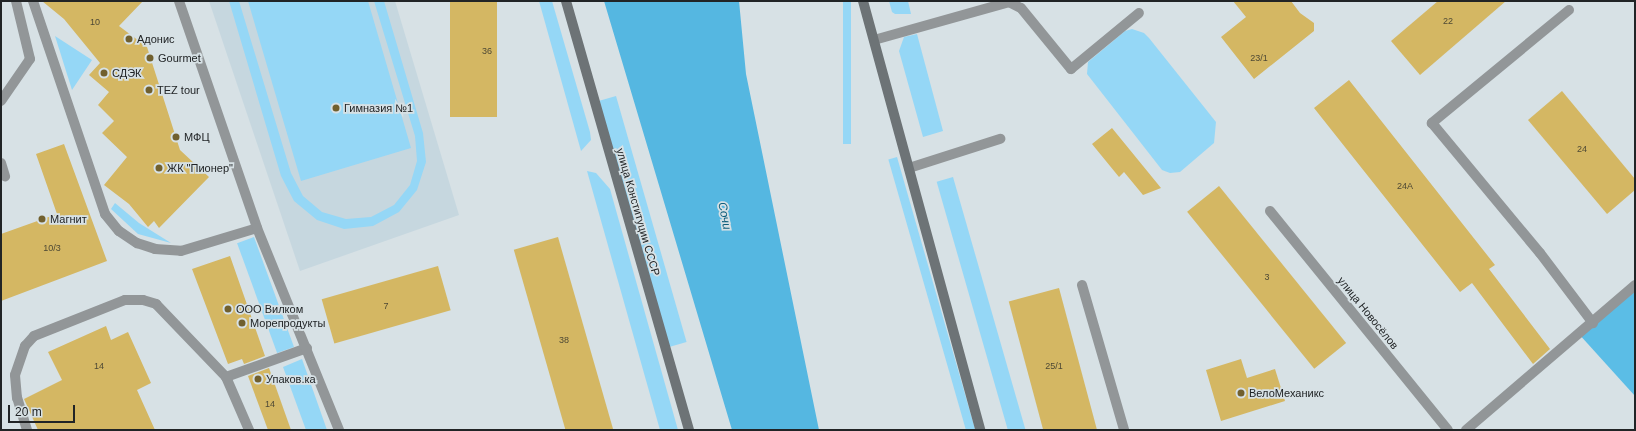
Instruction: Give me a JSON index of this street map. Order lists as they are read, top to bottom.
{
  "streets": {
    "street": ["улица Конституции СССР", "улица Новосёлов"]
  },
  "water": ["Сочи"],
  "places": [
    "Адонис",
    "Gourmet",
    "СДЭК",
    "TEZ tour",
    "Гимназия №1",
    "МФЦ",
    "ЖК \"Пионер\"",
    "Магнит",
    "ООО Вилком",
    "Морепродукты",
    "Упаков.ка",
    "ВелоМеханикс"
  ],
  "house_numbers": [
    "22",
    "10",
    "36",
    "23/1",
    "24",
    "24А",
    "10/3",
    "3",
    "7",
    "38",
    "14",
    "25/1",
    "14"
  ],
  "scale_bar": "20 m"
}
